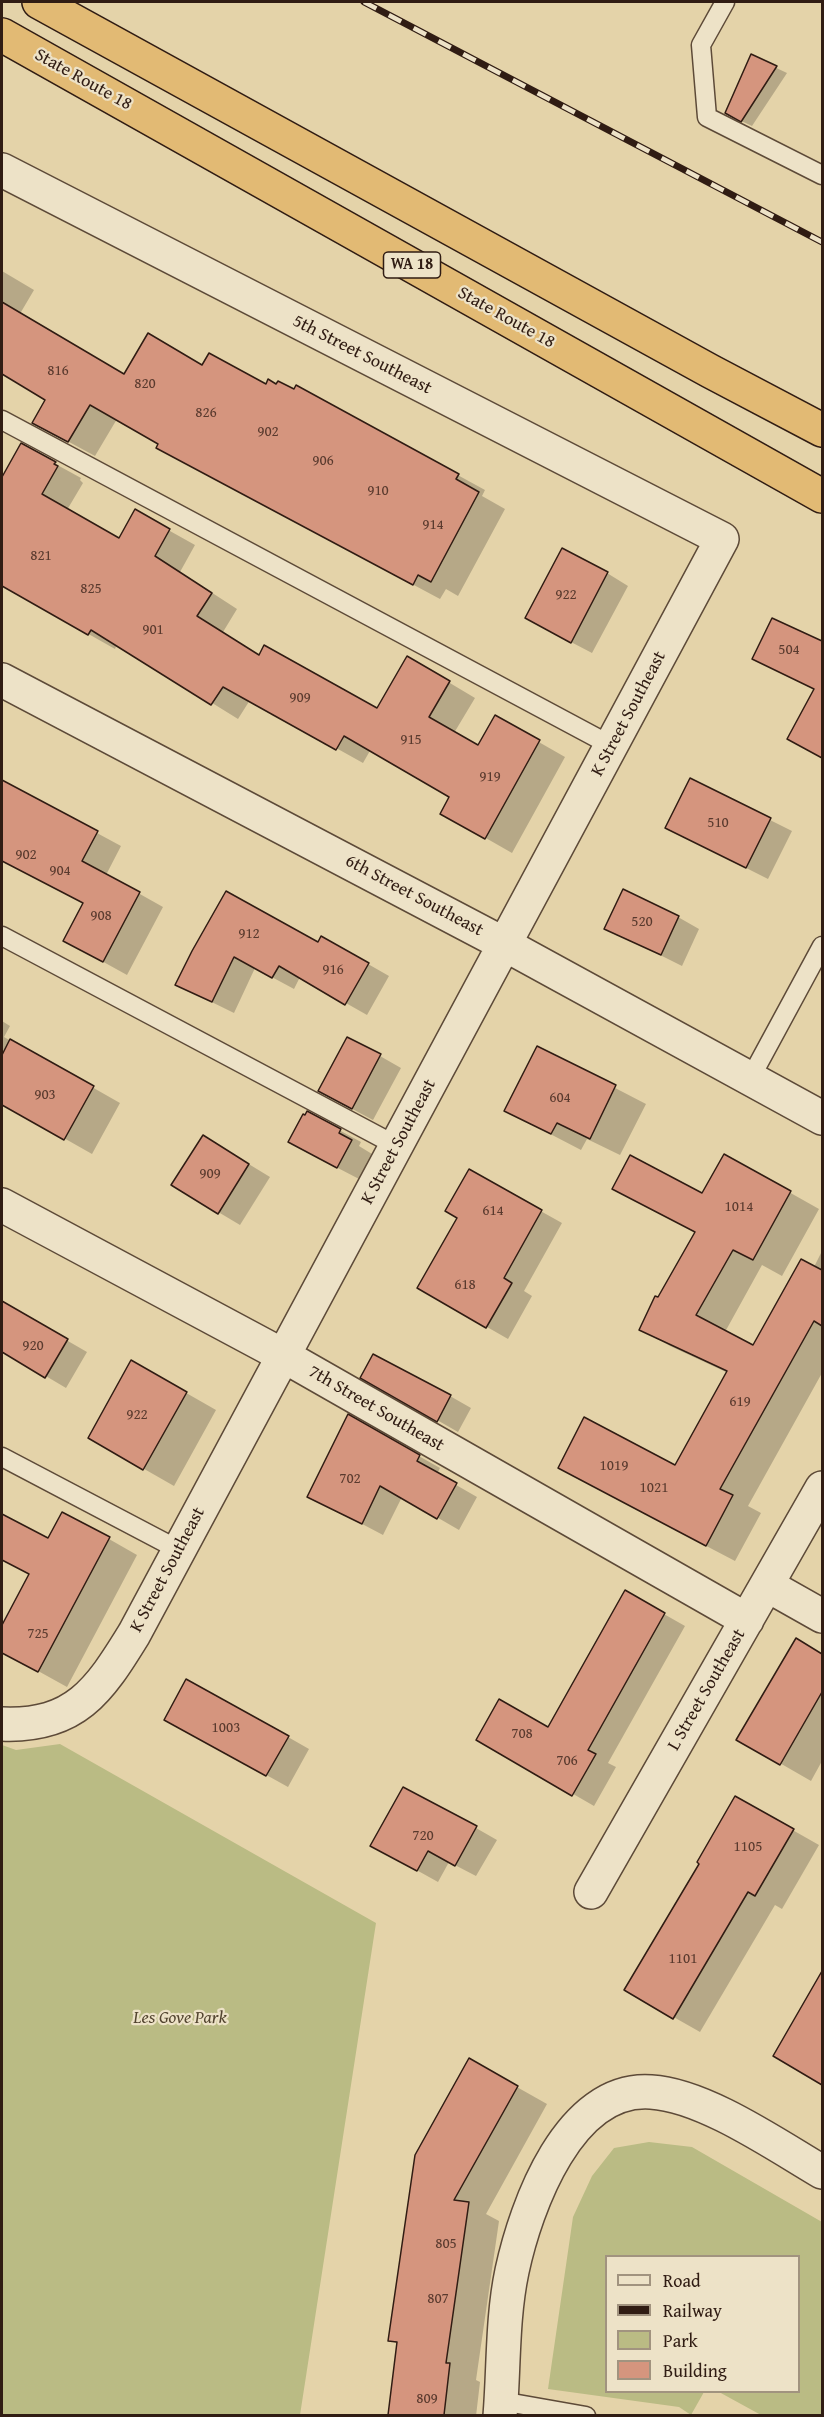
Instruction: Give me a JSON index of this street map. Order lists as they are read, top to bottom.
{
  "streets": {
    "highway": ["State Route 18", "WA 18"],
    "street": [
      "5th Street Southeast",
      "K Street Southeast",
      "6th Street Southeast",
      "7th Street Southeast",
      "L Street Southeast"
    ]
  },
  "crossings": [
    ["5th Street Southeast", "K Street Southeast"],
    ["K Street Southeast", "6th Street Southeast"],
    ["K Street Southeast", "7th Street Southeast"],
    ["7th Street Southeast", "L Street Southeast"]
  ],
  "parks": ["Les Gove Park"],
  "house_numbers": [
    "816",
    "820",
    "826",
    "902",
    "906",
    "910",
    "914",
    "821",
    "825",
    "922",
    "901",
    "504",
    "909",
    "915",
    "919",
    "510",
    "902",
    "904",
    "908",
    "520",
    "912",
    "916",
    "903",
    "604",
    "909",
    "1014",
    "614",
    "618",
    "920",
    "619",
    "922",
    "1019",
    "702",
    "1021",
    "725",
    "1003",
    "708",
    "706",
    "720",
    "1105",
    "1101",
    "805",
    "807",
    "809"
  ],
  "legend": [
    "Road",
    "Railway",
    "Park",
    "Building"
  ]
}
